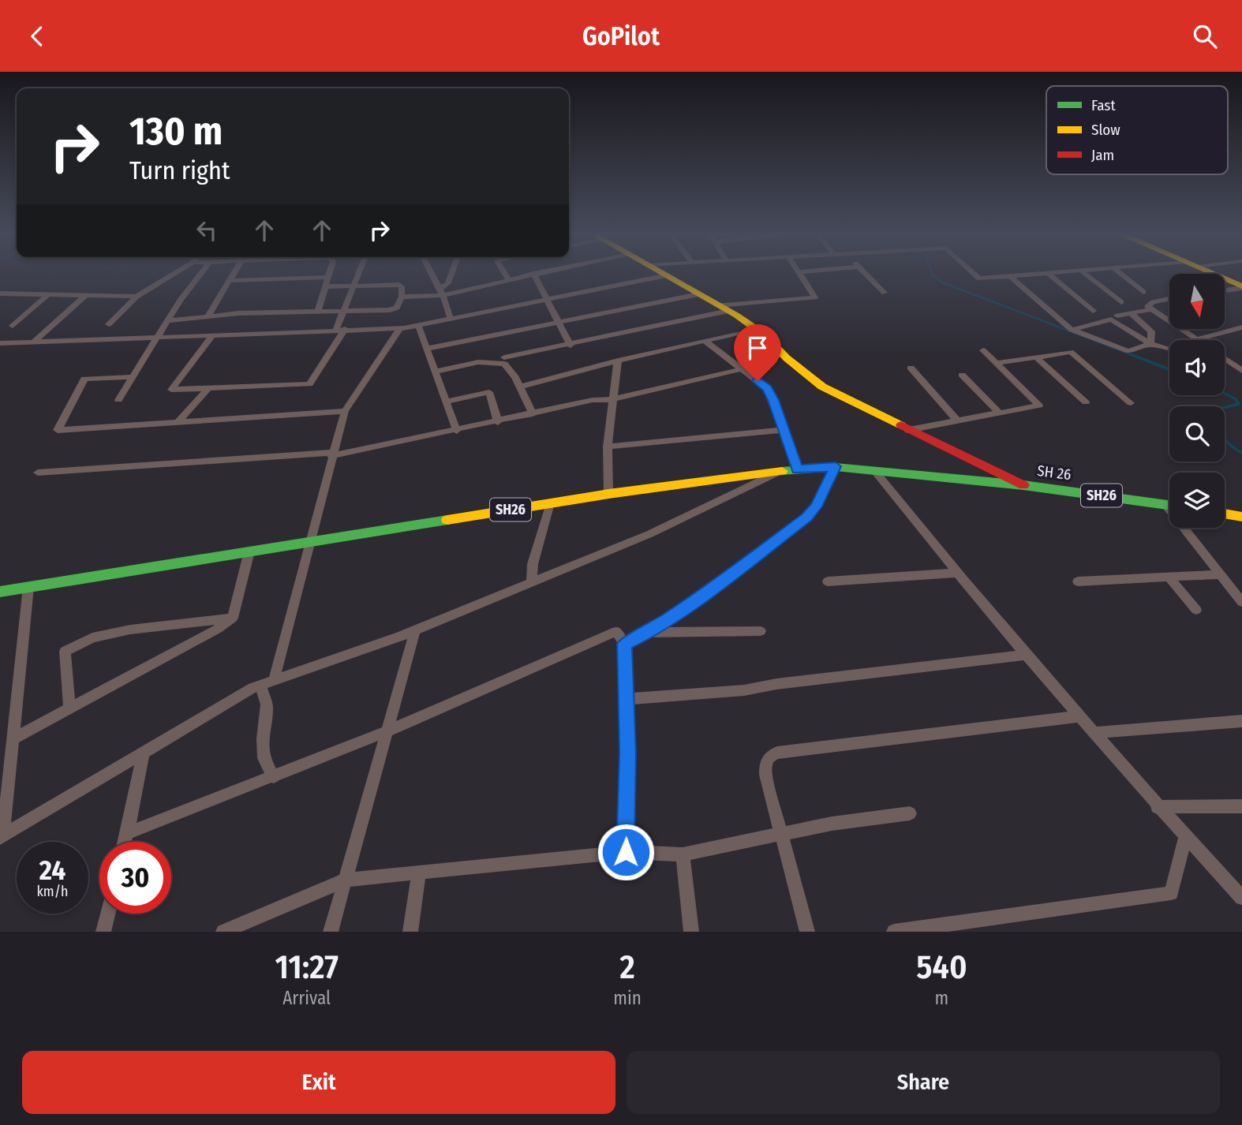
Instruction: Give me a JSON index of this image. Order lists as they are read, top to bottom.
{
  "streets": {
    "main road": ["SH 26", "SH26"]
  },
  "crossings": [
    ["SH 26", "SH26"]
  ],
  "legend": ["Fast", "Slow", "Jam"],
  "north": "bottom",
  "page": {
    "header": "GoPilot",
    "turn": ["130 m", "Turn right"],
    "speed": "24 km/h",
    "limit": "30",
    "eta": [
      "11:27",
      "Arrival",
      "2",
      "min",
      "540",
      "m"
    ],
    "buttons": ["Exit", "Share"]
  }
}
